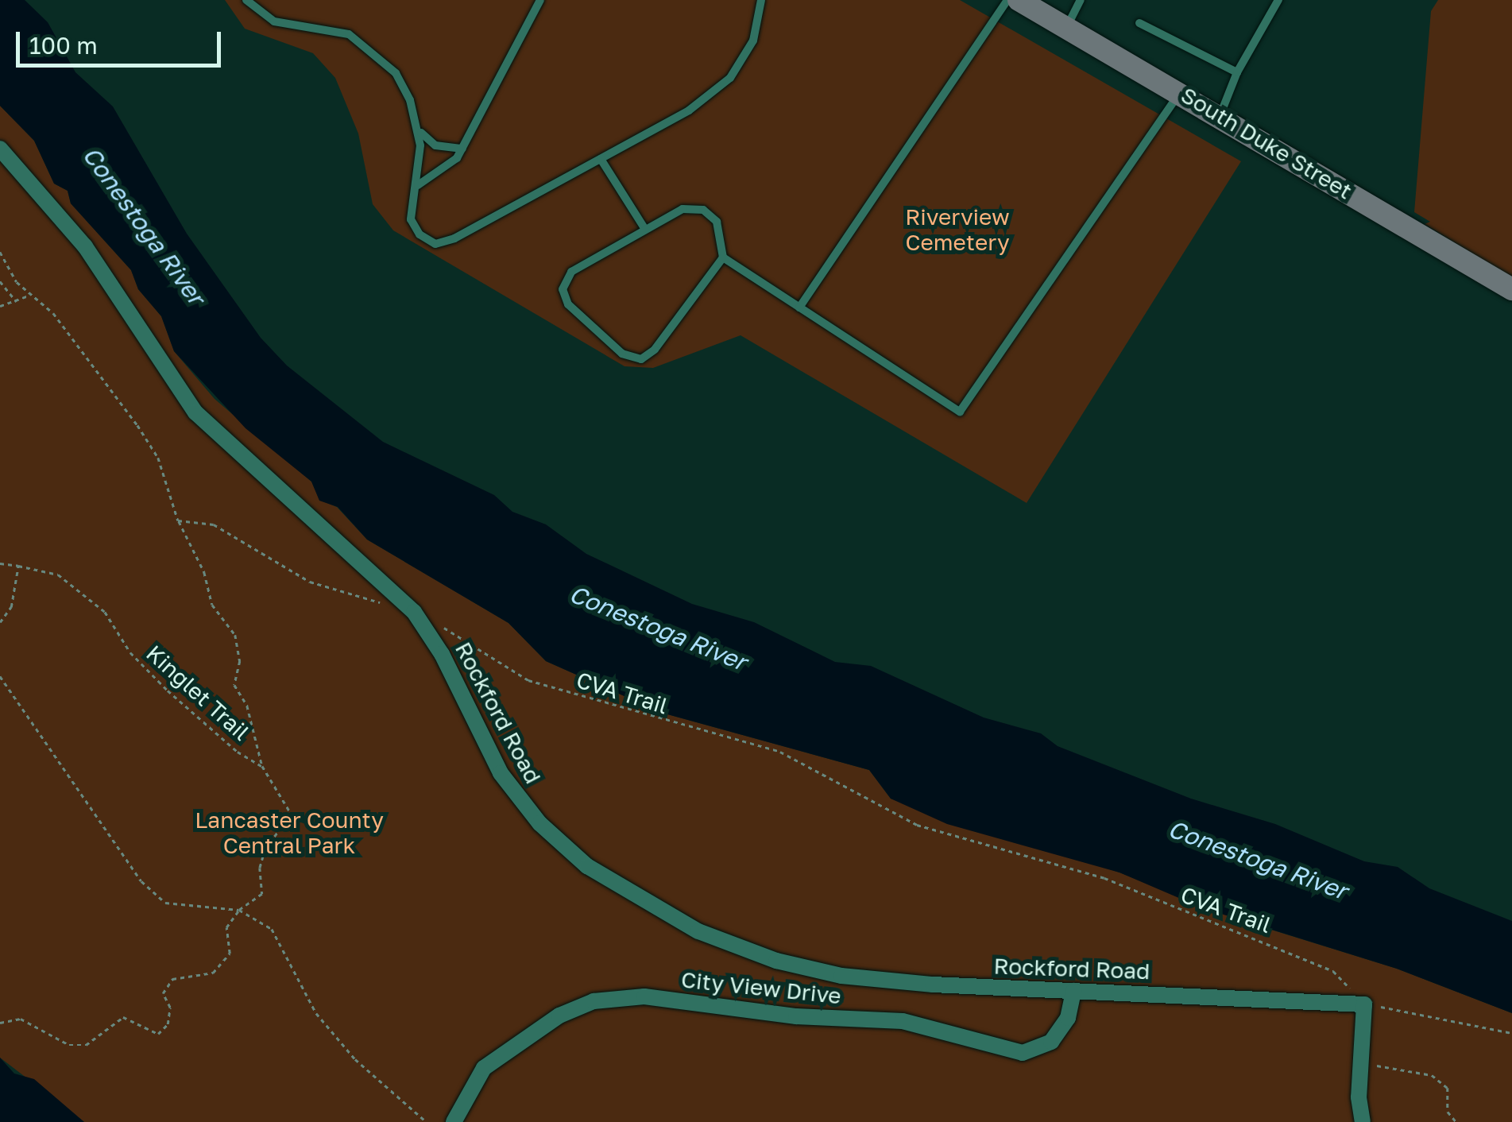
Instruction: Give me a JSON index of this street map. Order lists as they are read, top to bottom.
{
  "streets": {
    "main road": ["South Duke Street"],
    "street": ["Rockford Road", "City View Drive"],
    "path": ["Kinglet Trail", "CVA Trail"]
  },
  "crossings": [
    ["CVA Trail", "Rockford Road"],
    ["Rockford Road", "City View Drive"]
  ],
  "water": ["Conestoga River"],
  "parks": ["Riverview Cemetery", "Lancaster County Central Park"],
  "scale_bar": "100 m"
}
